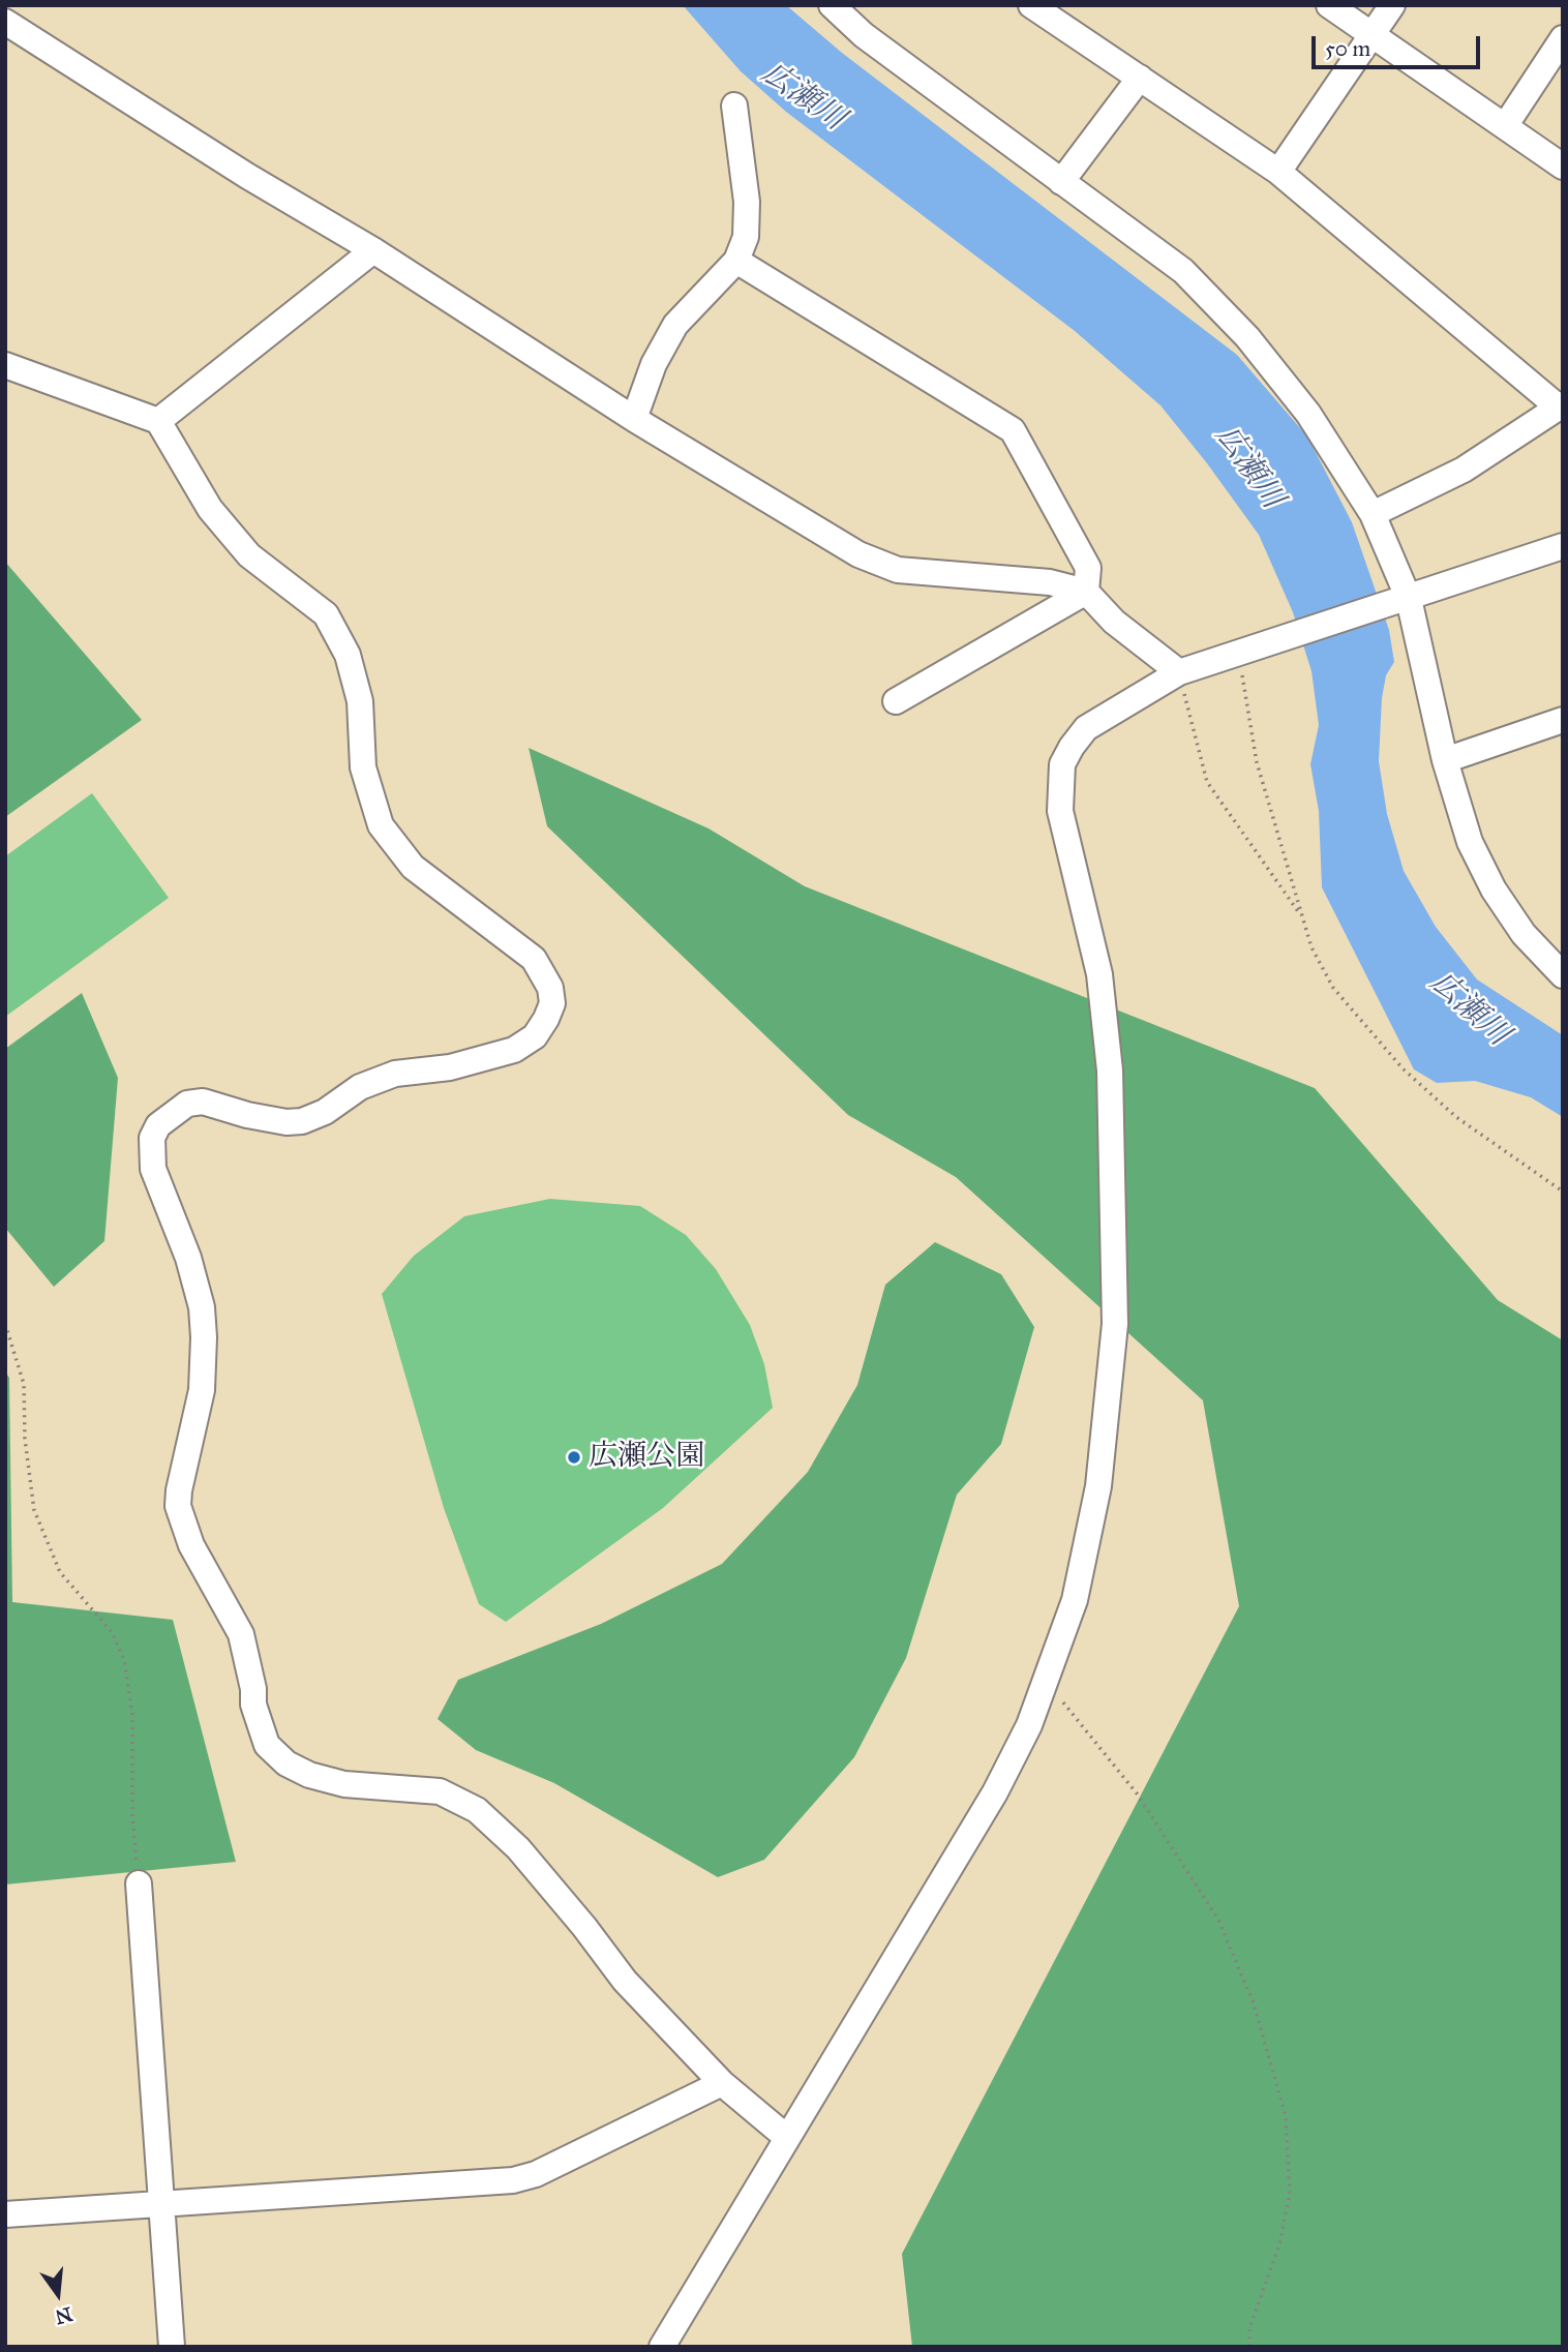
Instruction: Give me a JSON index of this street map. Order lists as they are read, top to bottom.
{
  "water": ["広瀬川"],
  "places": ["広瀬公園"],
  "scale_bar": "50 m",
  "north": "bottom"
}
